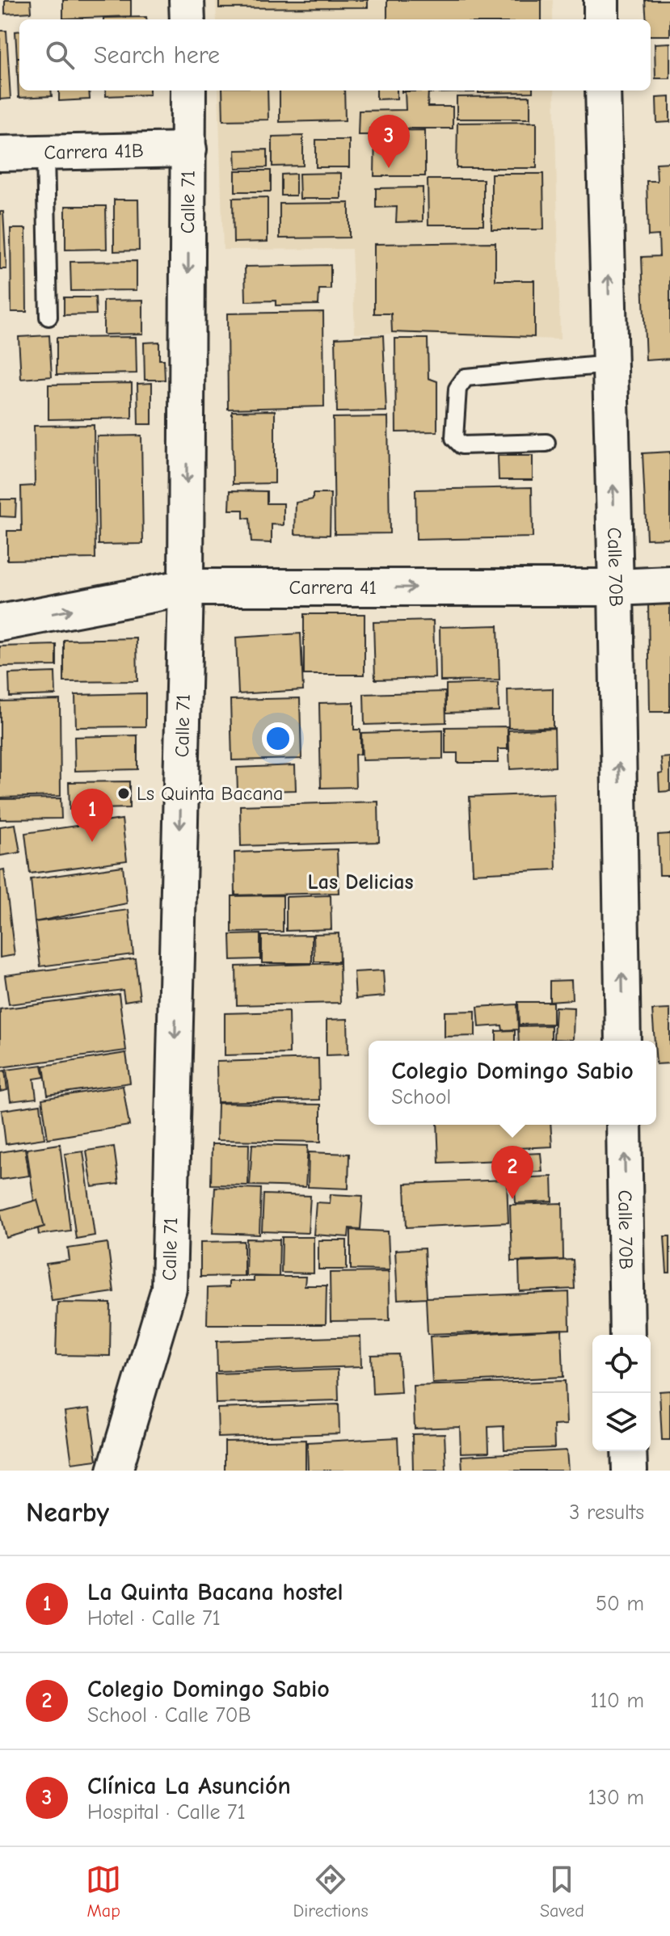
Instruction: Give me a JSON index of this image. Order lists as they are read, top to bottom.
{
  "streets": {
    "street": [
      "Carrera 41B",
      "Calle 71",
      "Calle 70B",
      "Carrera 41"
    ]
  },
  "crossings": [
    ["Carrera 41B", "Calle 71"],
    ["Calle 71", "Carrera 41"],
    ["Calle 70B", "Carrera 41"]
  ],
  "one_way": ["Calle 71", "Calle 70B", "Carrera 41"],
  "districts": ["Las Delicias"],
  "places": ["Ls Quinta Bacana"],
  "page": {
    "search": "Search here",
    "pins": ["3", "1", "2"],
    "popup": ["Colegio Domingo Sabio", "School"],
    "heading": ["Nearby", "3 results"],
    "list": [
      {
        "mark": "1",
        "name": "La Quinta Bacana hostel",
        "note": "Hotel · Calle 71",
        "value": "50 m"
      },
      {
        "mark": "2",
        "name": "Colegio Domingo Sabio",
        "note": "School · Calle 70B",
        "value": "110 m"
      },
      {
        "mark": "3",
        "name": "Clínica La Asunción",
        "note": "Hospital · Calle 71",
        "value": "130 m"
      }
    ],
    "nav": ["Map", "Directions", "Saved"]
  }
}
